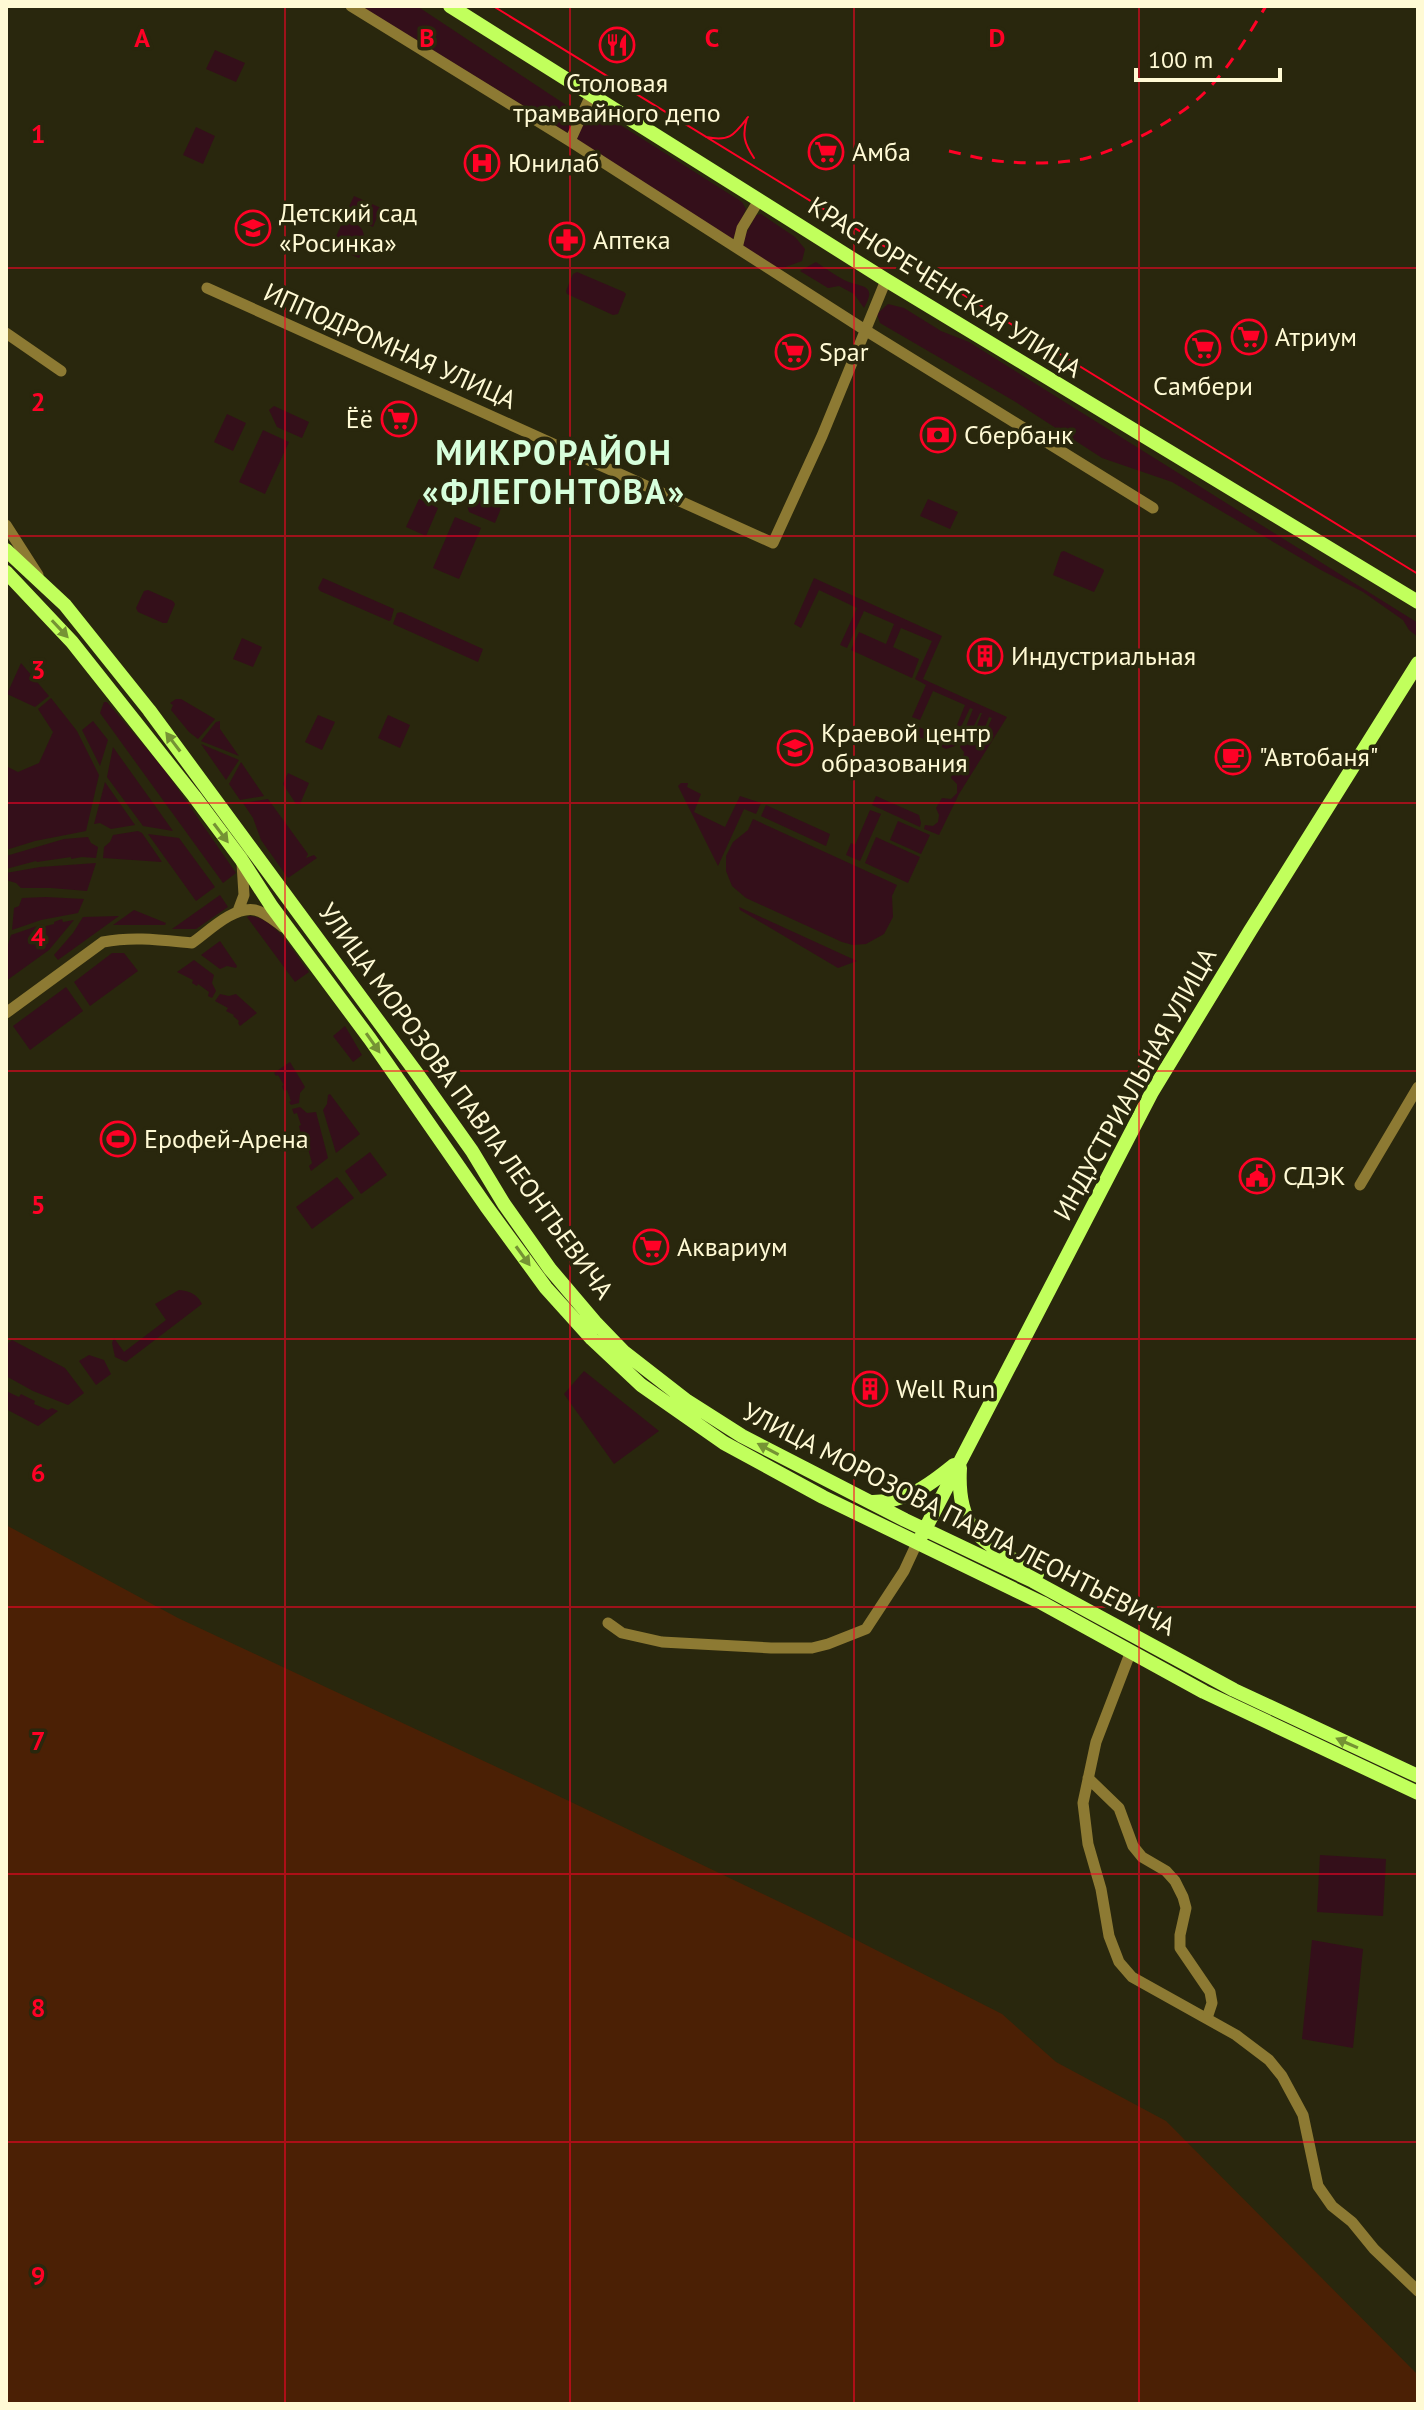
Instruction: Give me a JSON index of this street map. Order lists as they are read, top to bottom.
{
  "streets": {
    "main road": ["КРАСНОРЕЧЕНСКАЯ УЛИЦА", "ИНДУСТРИАЛЬНАЯ УЛИЦА", "УЛИЦА МОРОЗОВА ПАВЛА ЛЕОНТЬЕВИЧА"],
    "street": ["ИППОДРОМНАЯ УЛИЦА"]
  },
  "crossings": [
    ["ИНДУСТРИАЛЬНАЯ УЛИЦА", "УЛИЦА МОРОЗОВА ПАВЛА ЛЕОНТЬЕВИЧА"]
  ],
  "districts": ["МИКРОРАЙОН «ФЛЕГОНТОВА»"],
  "places": {
    "restaurant": ["Столовая трамвайного депо"],
    "supermarket": [
      "Амба",
      "Атриум",
      "Самбери",
      "Spar",
      "Ёё",
      "Аквариум"
    ],
    "hospital": ["Юнилаб"],
    "school or university": ["Детский сад «Росинка»", "Краевой центр образования"],
    "pharmacy": ["Аптека"],
    "bank": ["Сбербанк"],
    "building": ["Индустриальная", "Well Run"],
    "cafe": ["\"Автобаня\""],
    "sports": ["Ерофей-Арена"],
    "public building": ["СДЭК"]
  },
  "scale_bar": "100 m",
  "grid": {
    "columns": [
      "A",
      "B",
      "C",
      "D"
    ],
    "rows": [
      "1",
      "2",
      "3",
      "4",
      "5",
      "6",
      "7",
      "8",
      "9"
    ]
  }
}
